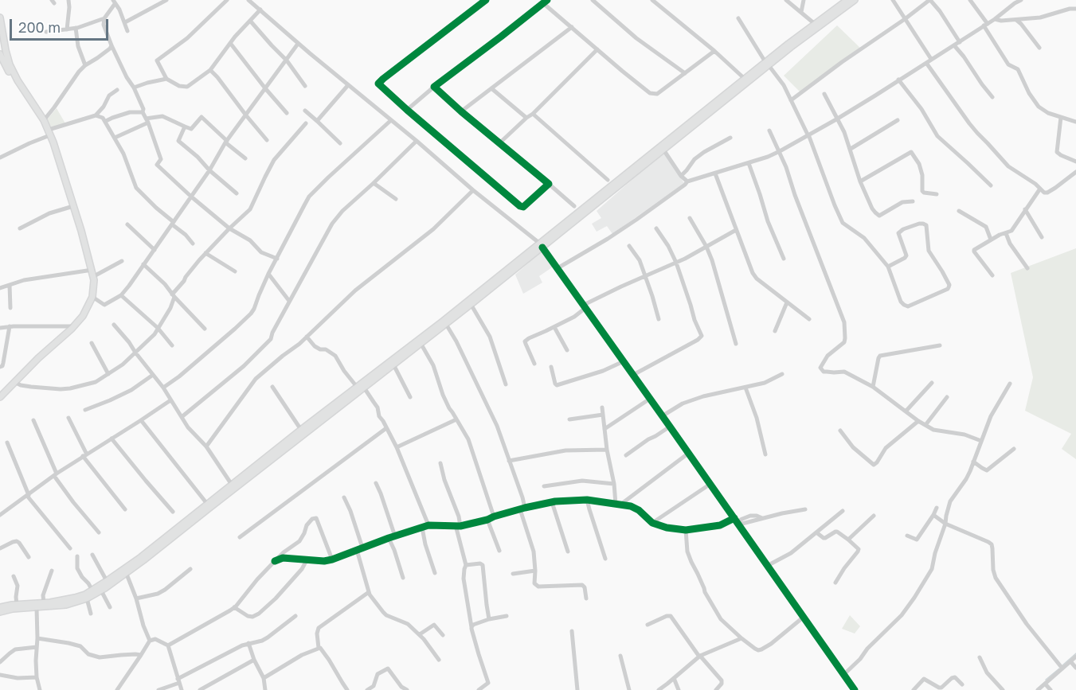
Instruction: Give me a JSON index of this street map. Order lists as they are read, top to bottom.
{
  "scale_bar": "200 m"
}
